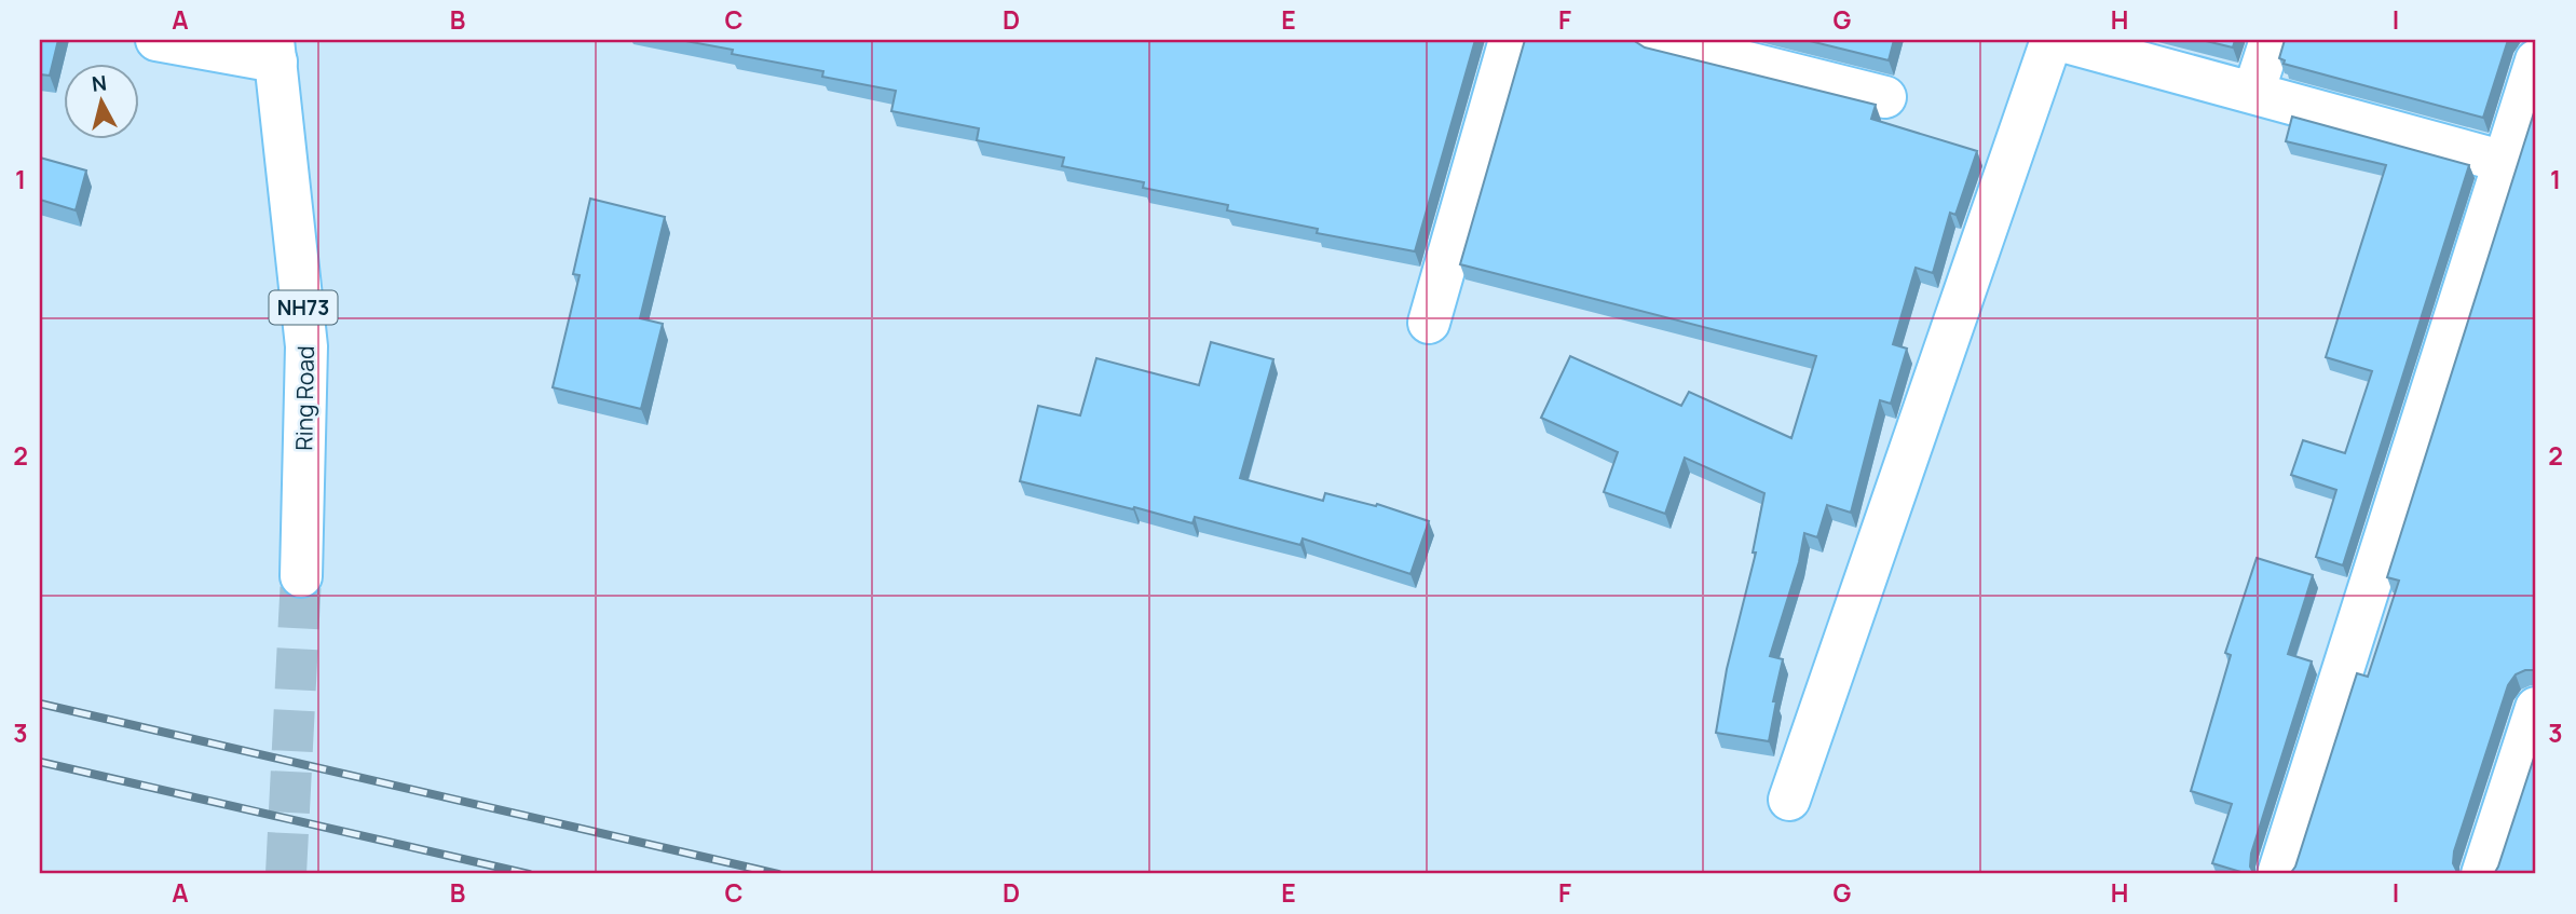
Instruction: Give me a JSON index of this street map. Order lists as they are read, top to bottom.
{
  "streets": {
    "main road": ["NH73", "Ring Road"]
  },
  "north": "top",
  "grid": {
    "columns": [
      "A",
      "B",
      "C",
      "D",
      "E",
      "F",
      "G",
      "H",
      "I"
    ],
    "rows": ["1", "2", "3"]
  }
}
